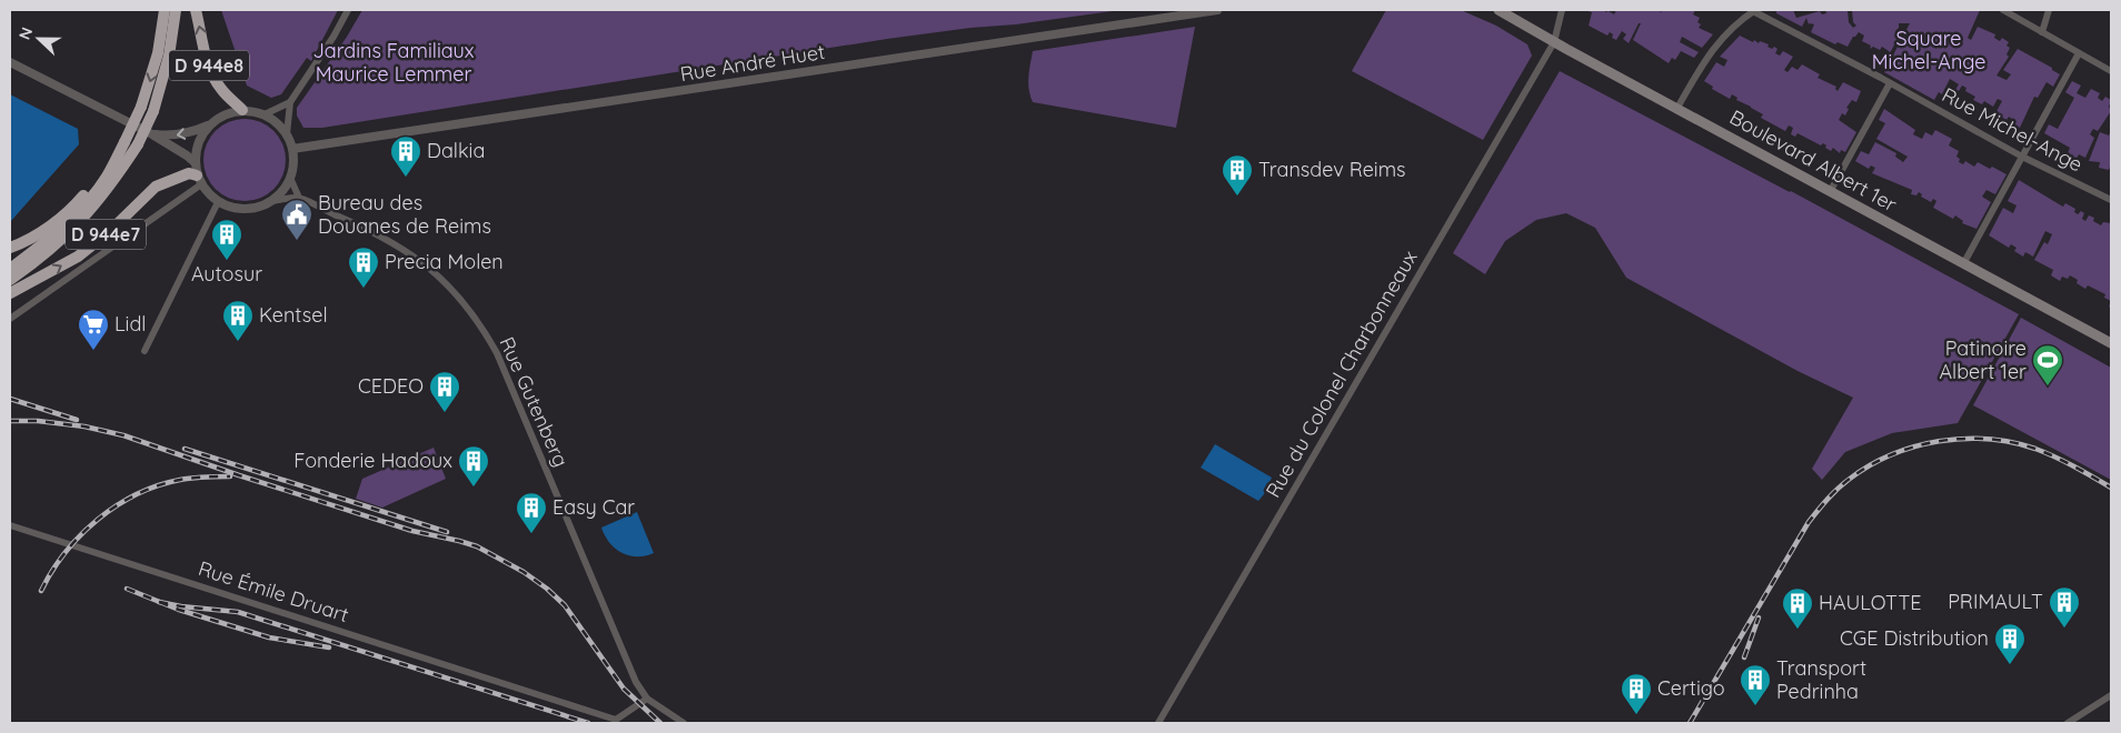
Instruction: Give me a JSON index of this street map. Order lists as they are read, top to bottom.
{
  "streets": {
    "highway": ["D 944e8", "D 944e7"],
    "main road": ["Boulevard Albert 1er"],
    "street": [
      "Rue André Huet",
      "Rue Michel-Ange",
      "Rue du Colonel Charbonneaux",
      "Rue Gutenberg",
      "Rue Émile Druart"
    ]
  },
  "crossings": [
    ["Rue André Huet", "D 944e8"],
    ["Rue André Huet", "D 944e7"],
    ["D 944e8", "D 944e7"],
    ["Boulevard Albert 1er", "Rue du Colonel Charbonneaux"],
    ["Rue Gutenberg", "Rue Émile Druart"]
  ],
  "parks": ["Square Michel-Ange", "Jardins Familiaux Maurice Lemmer"],
  "places": {
    "building": [
      "Dalkia",
      "Transdev Reims",
      "Autosur",
      "Precia Molen",
      "Kentsel",
      "CEDEO",
      "Fonderie Hadoux",
      "Easy Car",
      "PRIMAULT",
      "HAULOTTE",
      "CGE Distribution",
      "Transport Pedrinha",
      "Certigo"
    ],
    "public building": ["Bureau des Douanes de Reims"],
    "supermarket": ["Lidl"],
    "sports": ["Patinoire Albert 1er"]
  },
  "north": "left"
}
